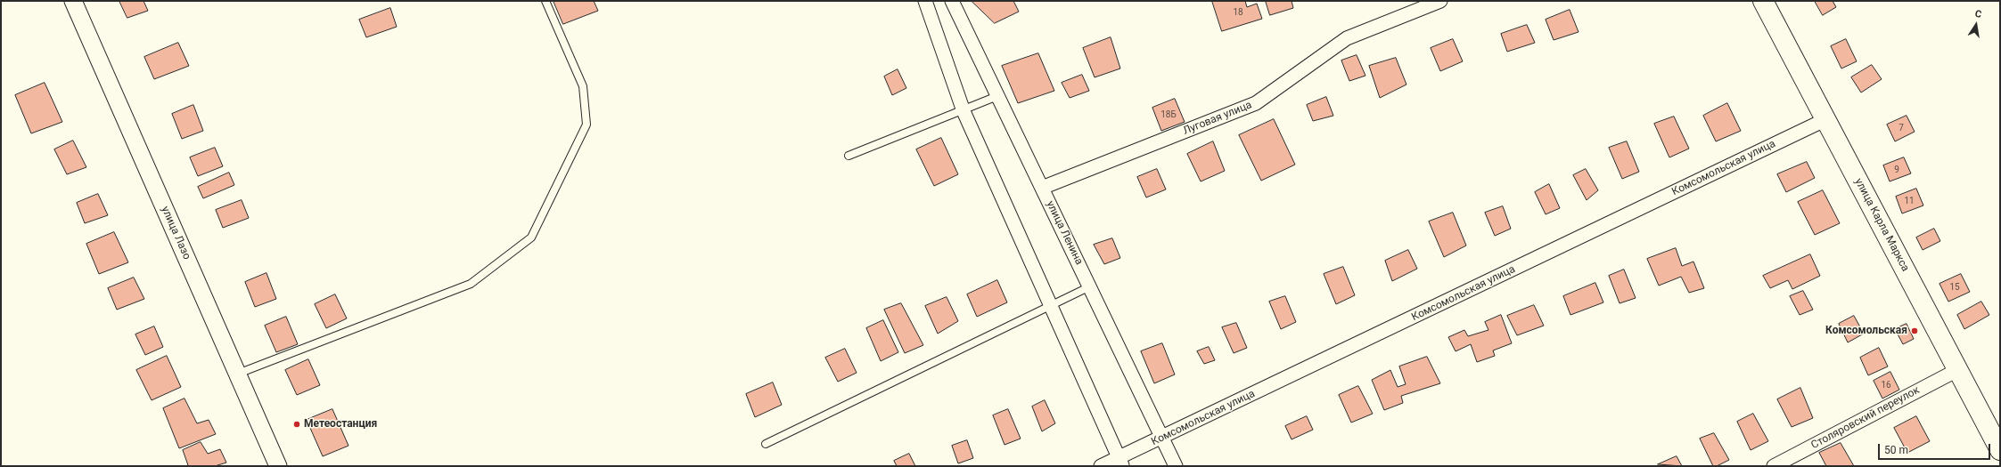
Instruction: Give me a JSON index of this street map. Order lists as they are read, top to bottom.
{
  "streets": {
    "highway": ["улица Карла Маркса"],
    "street": [
      "Луговая улица",
      "Комсомольская улица",
      "улица Лазо",
      "улица Ленина",
      "Столяровский переулок"
    ]
  },
  "crossings": [
    ["Луговая улица", "улица Ленина"],
    ["Комсомольская улица", "улица Карла Маркса"],
    ["Комсомольская улица", "улица Ленина"],
    ["улица Карла Маркса", "Столяровский переулок"]
  ],
  "places": ["Комсомольская", "Метеостанция"],
  "house_numbers": [
    "18",
    "18Б",
    "7",
    "9",
    "11",
    "15",
    "16"
  ],
  "scale_bar": "50 m",
  "north": "top"
}
